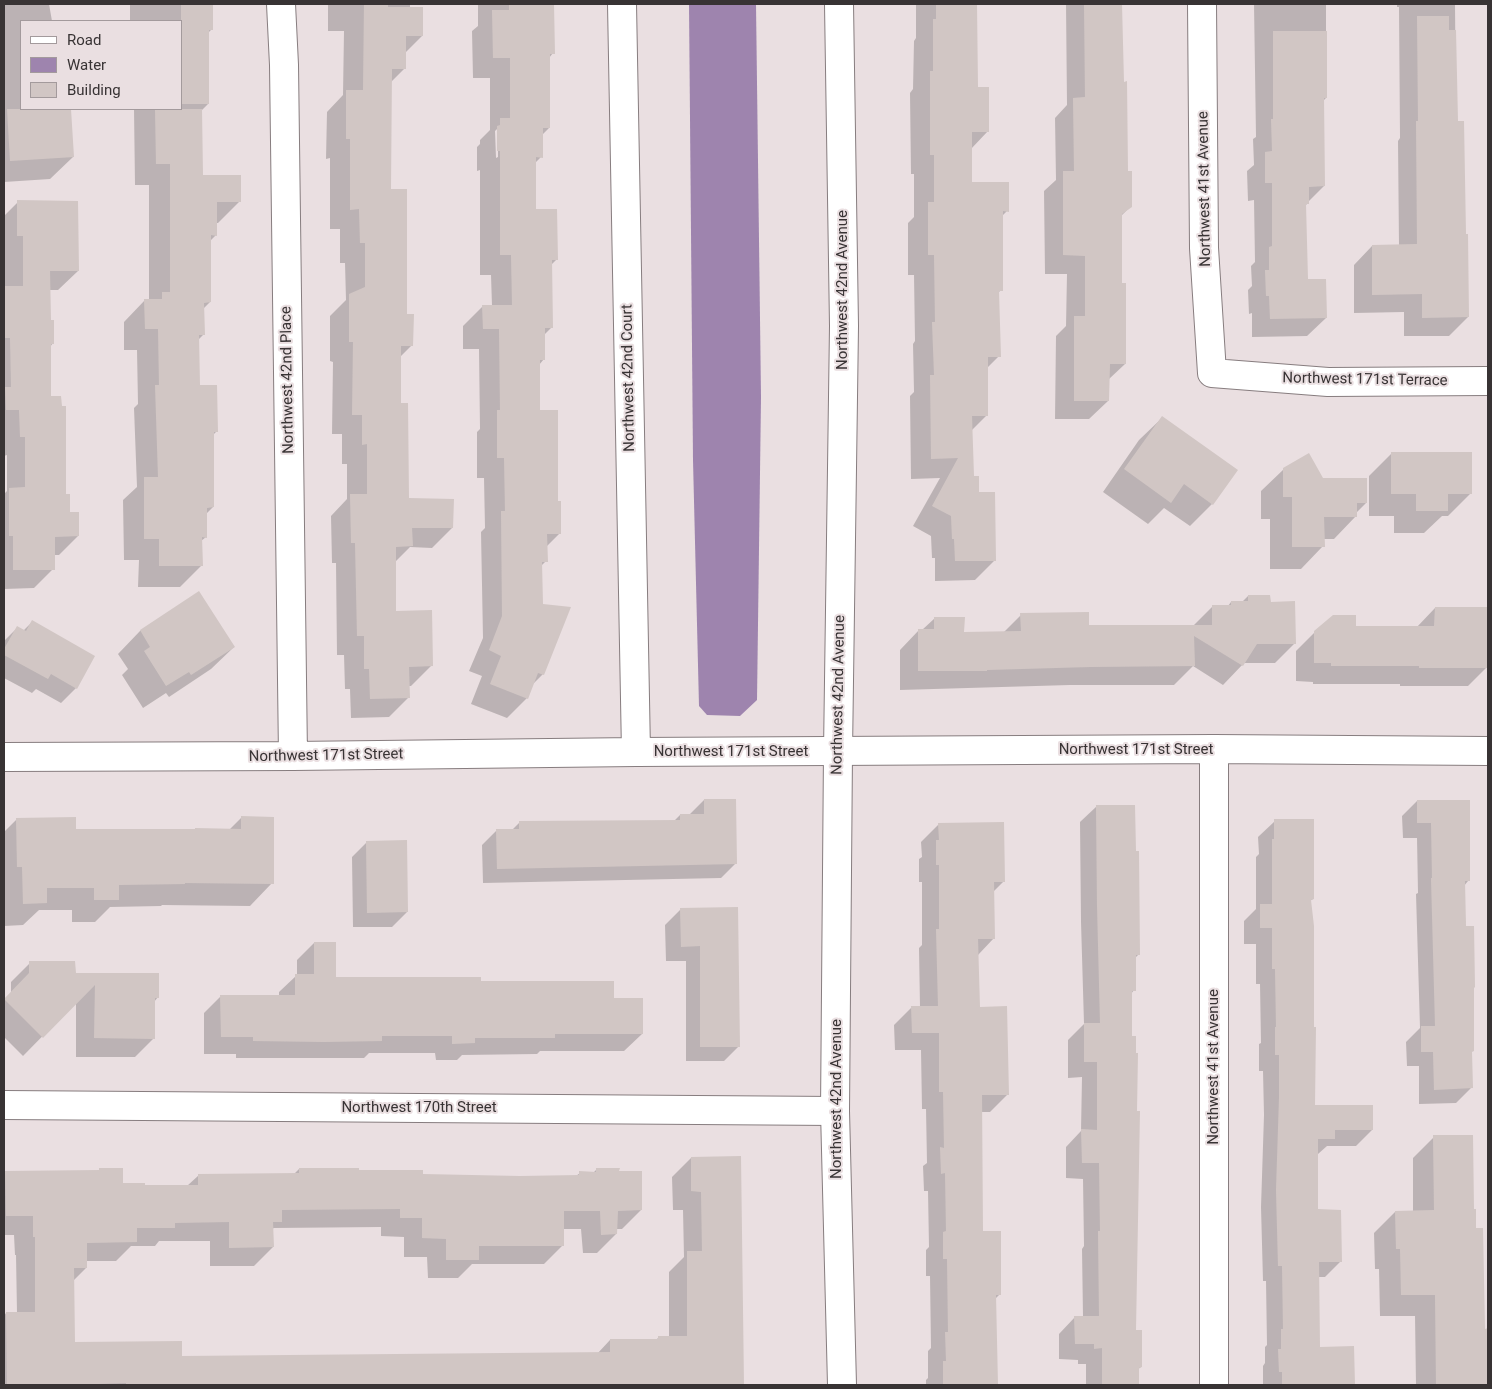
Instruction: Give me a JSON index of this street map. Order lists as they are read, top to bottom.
{
  "streets": {
    "street": [
      "Northwest 41st Avenue",
      "Northwest 42nd Avenue",
      "Northwest 42nd Court",
      "Northwest 42nd Place",
      "Northwest 171st Terrace",
      "Northwest 171st Street",
      "Northwest 170th Street"
    ]
  },
  "crossings": [
    ["Northwest 41st Avenue", "Northwest 171st Terrace"],
    ["Northwest 41st Avenue", "Northwest 171st Street"],
    ["Northwest 42nd Avenue", "Northwest 171st Street"],
    ["Northwest 42nd Avenue", "Northwest 170th Street"],
    ["Northwest 42nd Court", "Northwest 171st Street"],
    ["Northwest 42nd Place", "Northwest 171st Street"]
  ],
  "legend": ["Road", "Water", "Building"]
}
